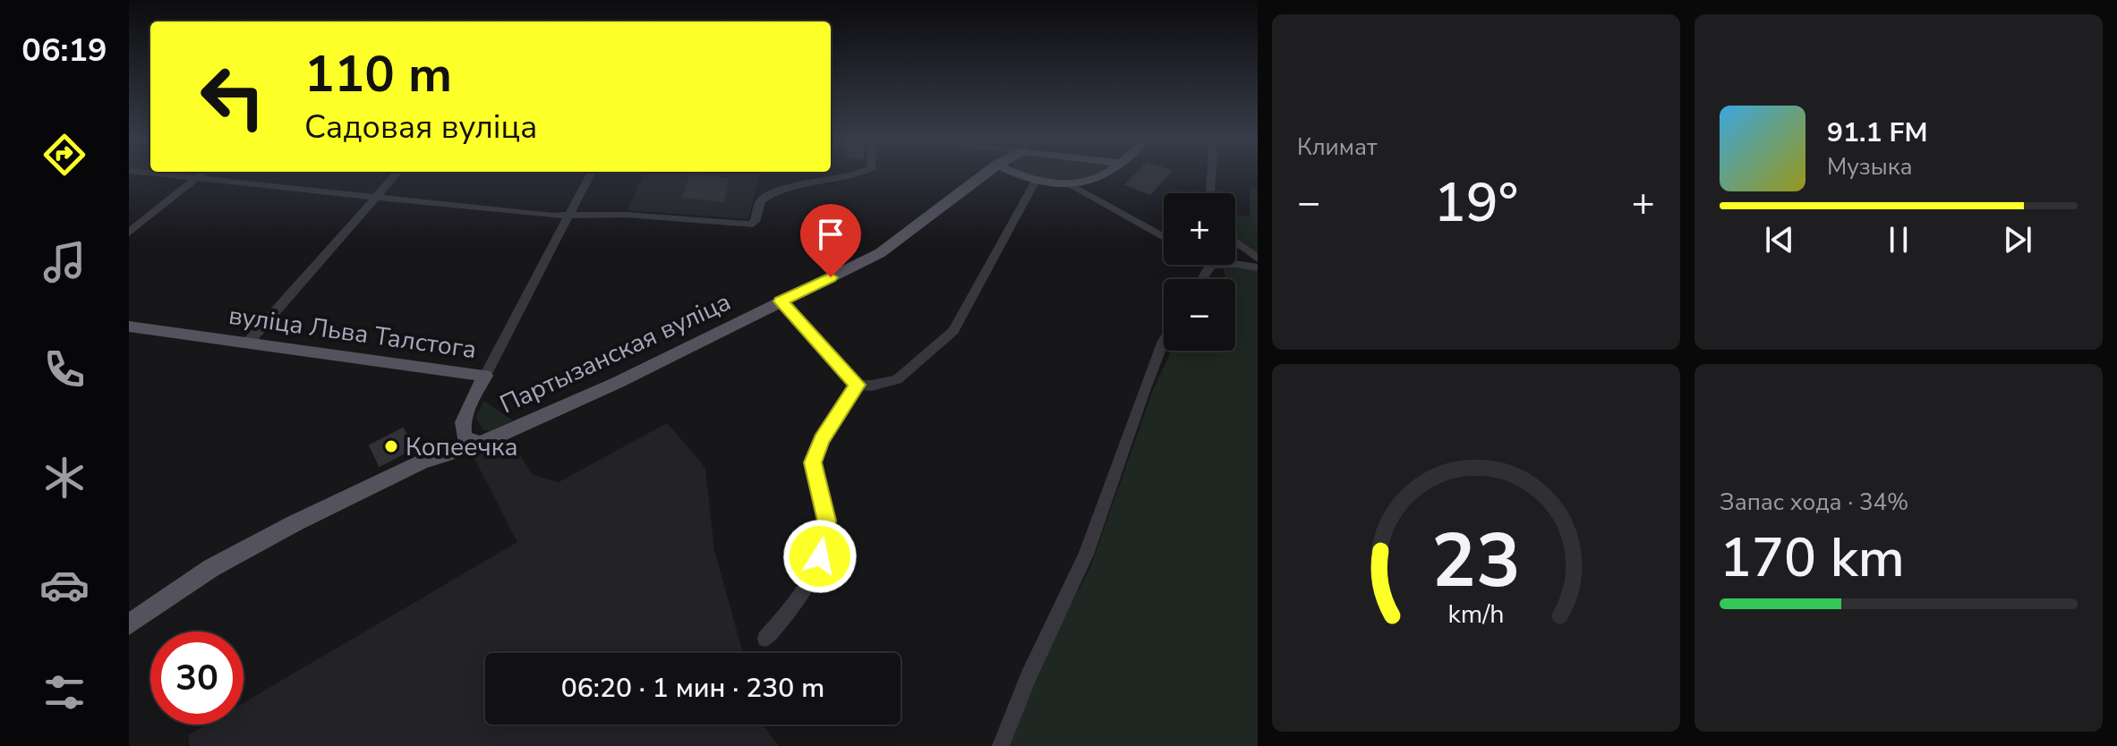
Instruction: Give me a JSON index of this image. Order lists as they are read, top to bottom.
{
  "streets": {
    "main road": ["вуліца Льва Талстога", "Партызанская вуліца"]
  },
  "crossings": [
    ["вуліца Льва Талстога", "Партызанская вуліца"]
  ],
  "places": ["Копеечка"],
  "page": {
    "tabs": "06:19",
    "tile": [
      "Климат",
      ["Запас хода · 34%", "170 km"]
    ],
    "turn": ["110 m", "Садовая вуліца"],
    "song": ["91.1 FM", "Музыка"],
    "heat": ["−", "19°", "+"],
    "map_buttons": ["+", "−"],
    "limit": "30",
    "trip": "06:20 · 1 мин · 230 m",
    "gauge": ["23", "km/h"]
  }
}
